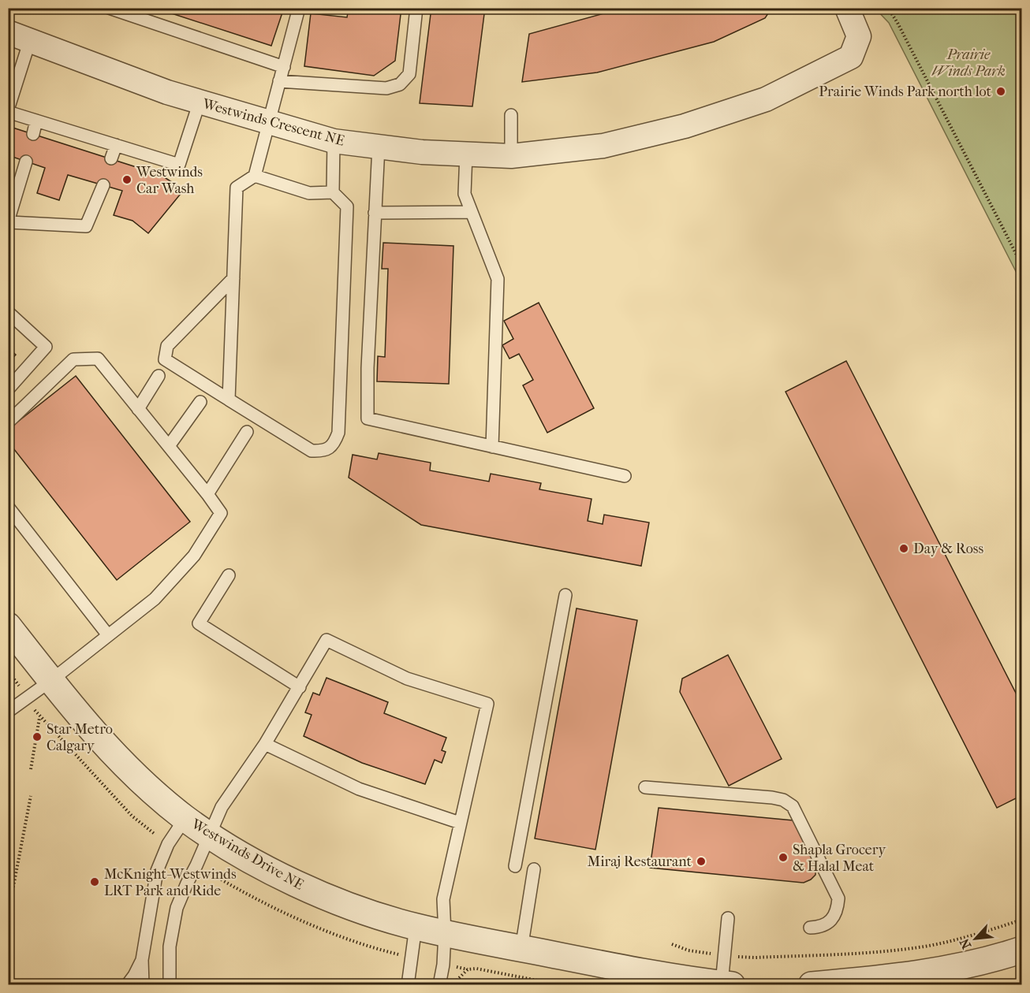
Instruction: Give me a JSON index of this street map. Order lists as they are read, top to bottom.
{
  "streets": {
    "street": ["Westwinds Crescent NE", "Westwinds Drive NE"]
  },
  "parks": ["Prairie Winds Park"],
  "places": [
    "Prairie Winds Park north lot",
    "Westwinds Car Wash",
    "Day & Ross",
    "Star Metro Calgary",
    "Shapla Grocery & Halal Meat",
    "Miraj Restaurant",
    "McKnight-Westwinds LRT Park and Ride"
  ],
  "north": "bottom left"
}
